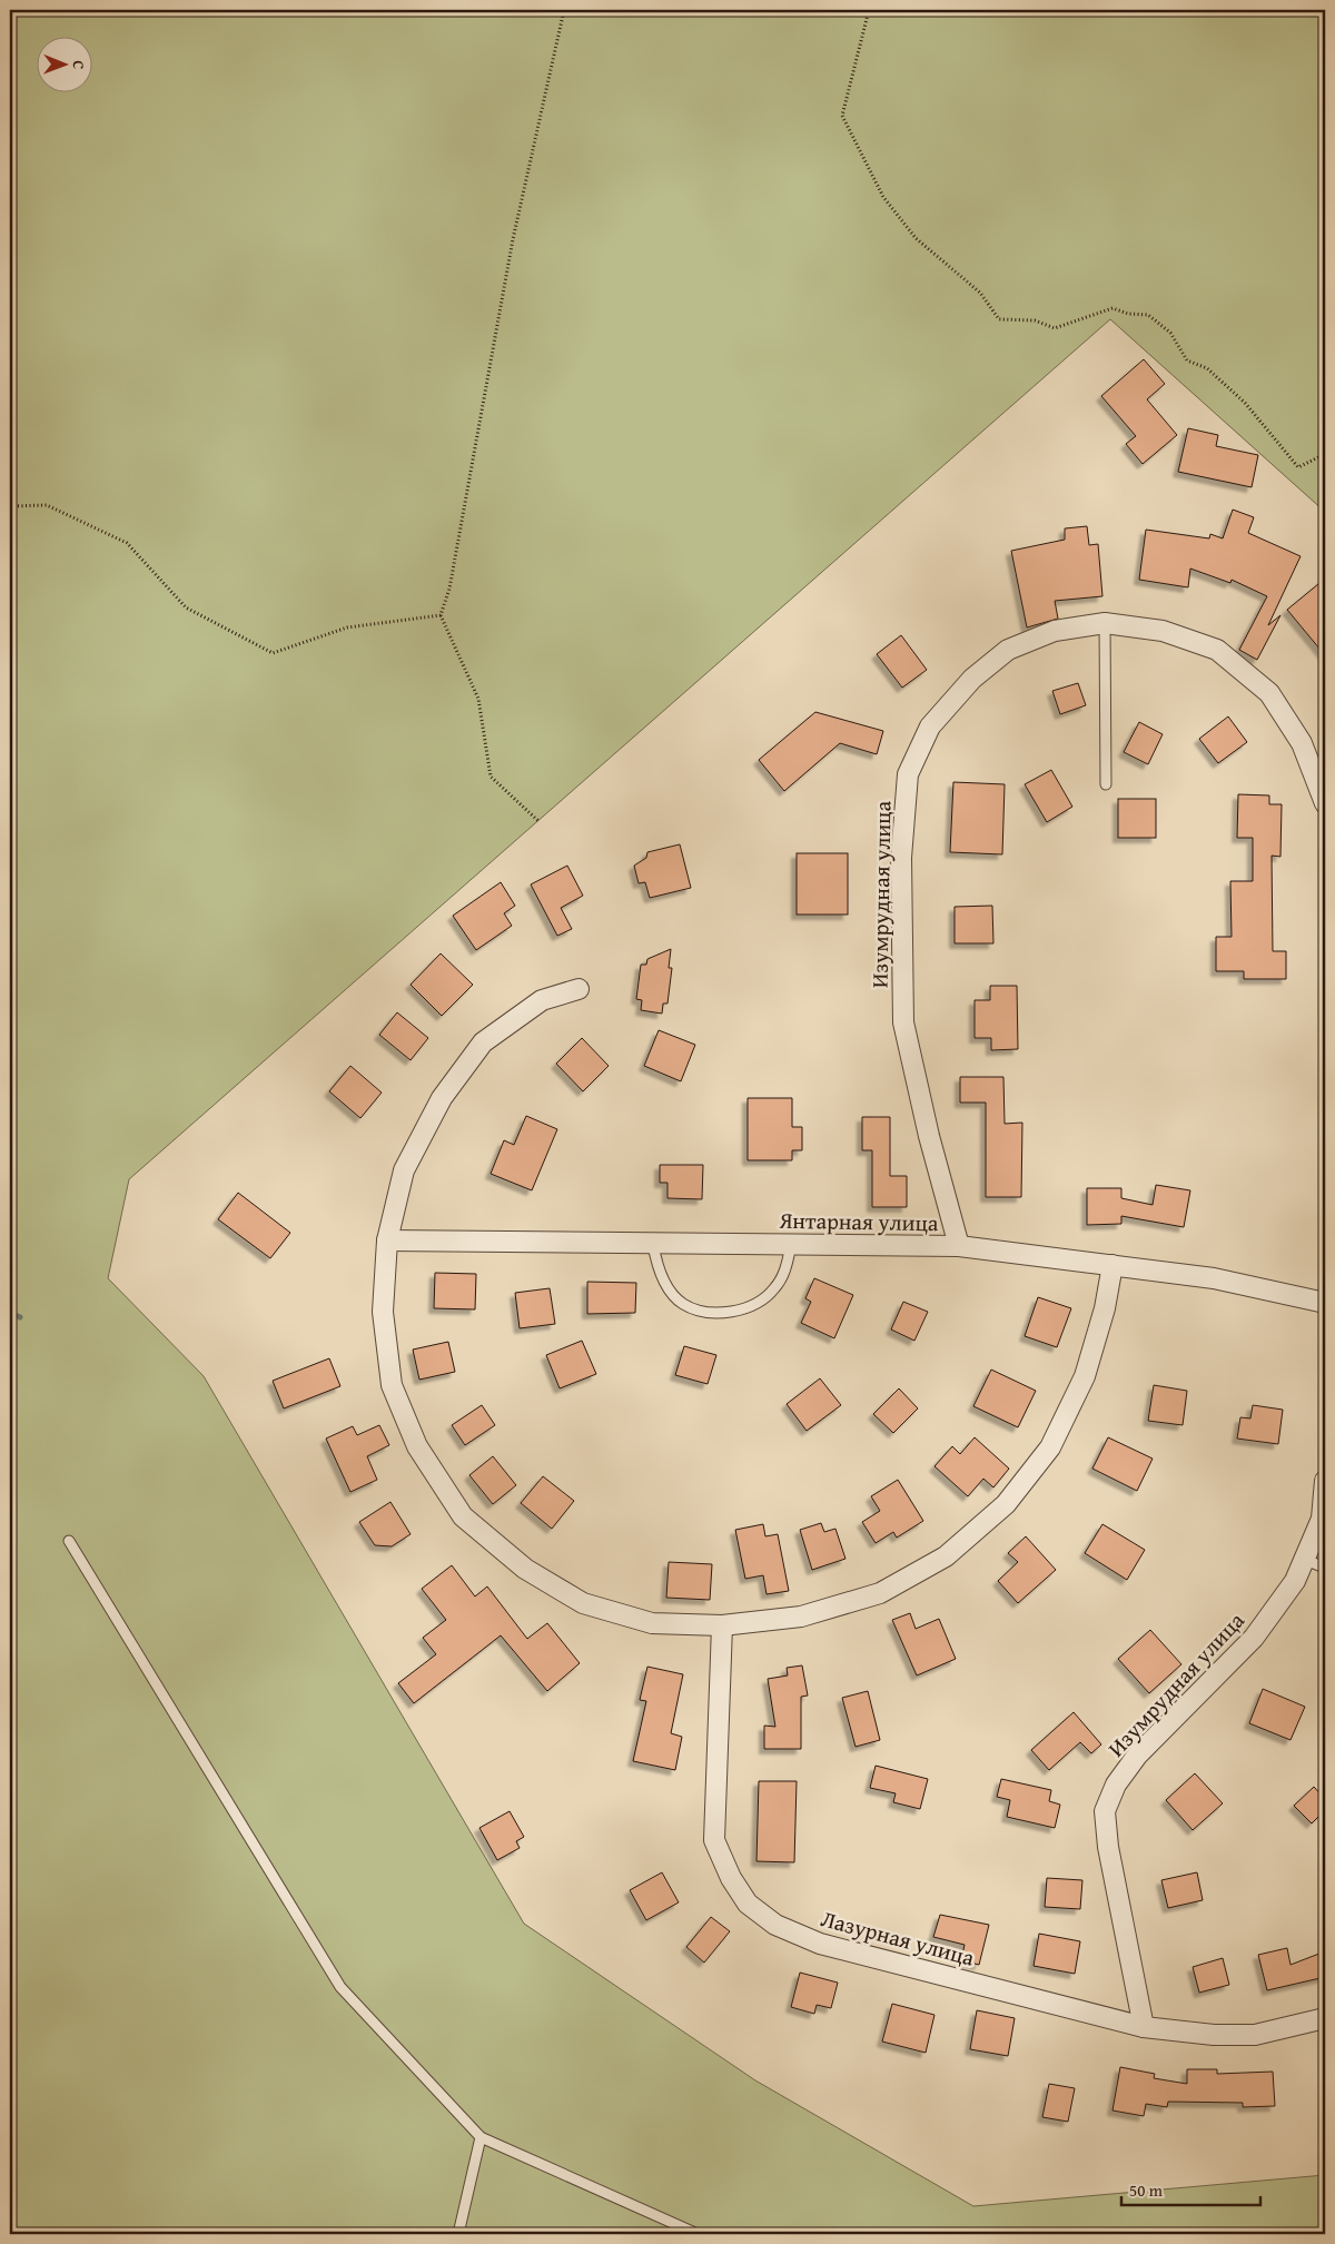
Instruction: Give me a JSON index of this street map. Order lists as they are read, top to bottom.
{
  "streets": {
    "street": ["Изумрудная улица", "Янтарная улица", "Лазурная улица"]
  },
  "crossings": [
    ["Изумрудная улица", "Янтарная улица"],
    ["Изумрудная улица", "Лазурная улица"]
  ],
  "scale_bar": "50 m",
  "north": "right"
}
